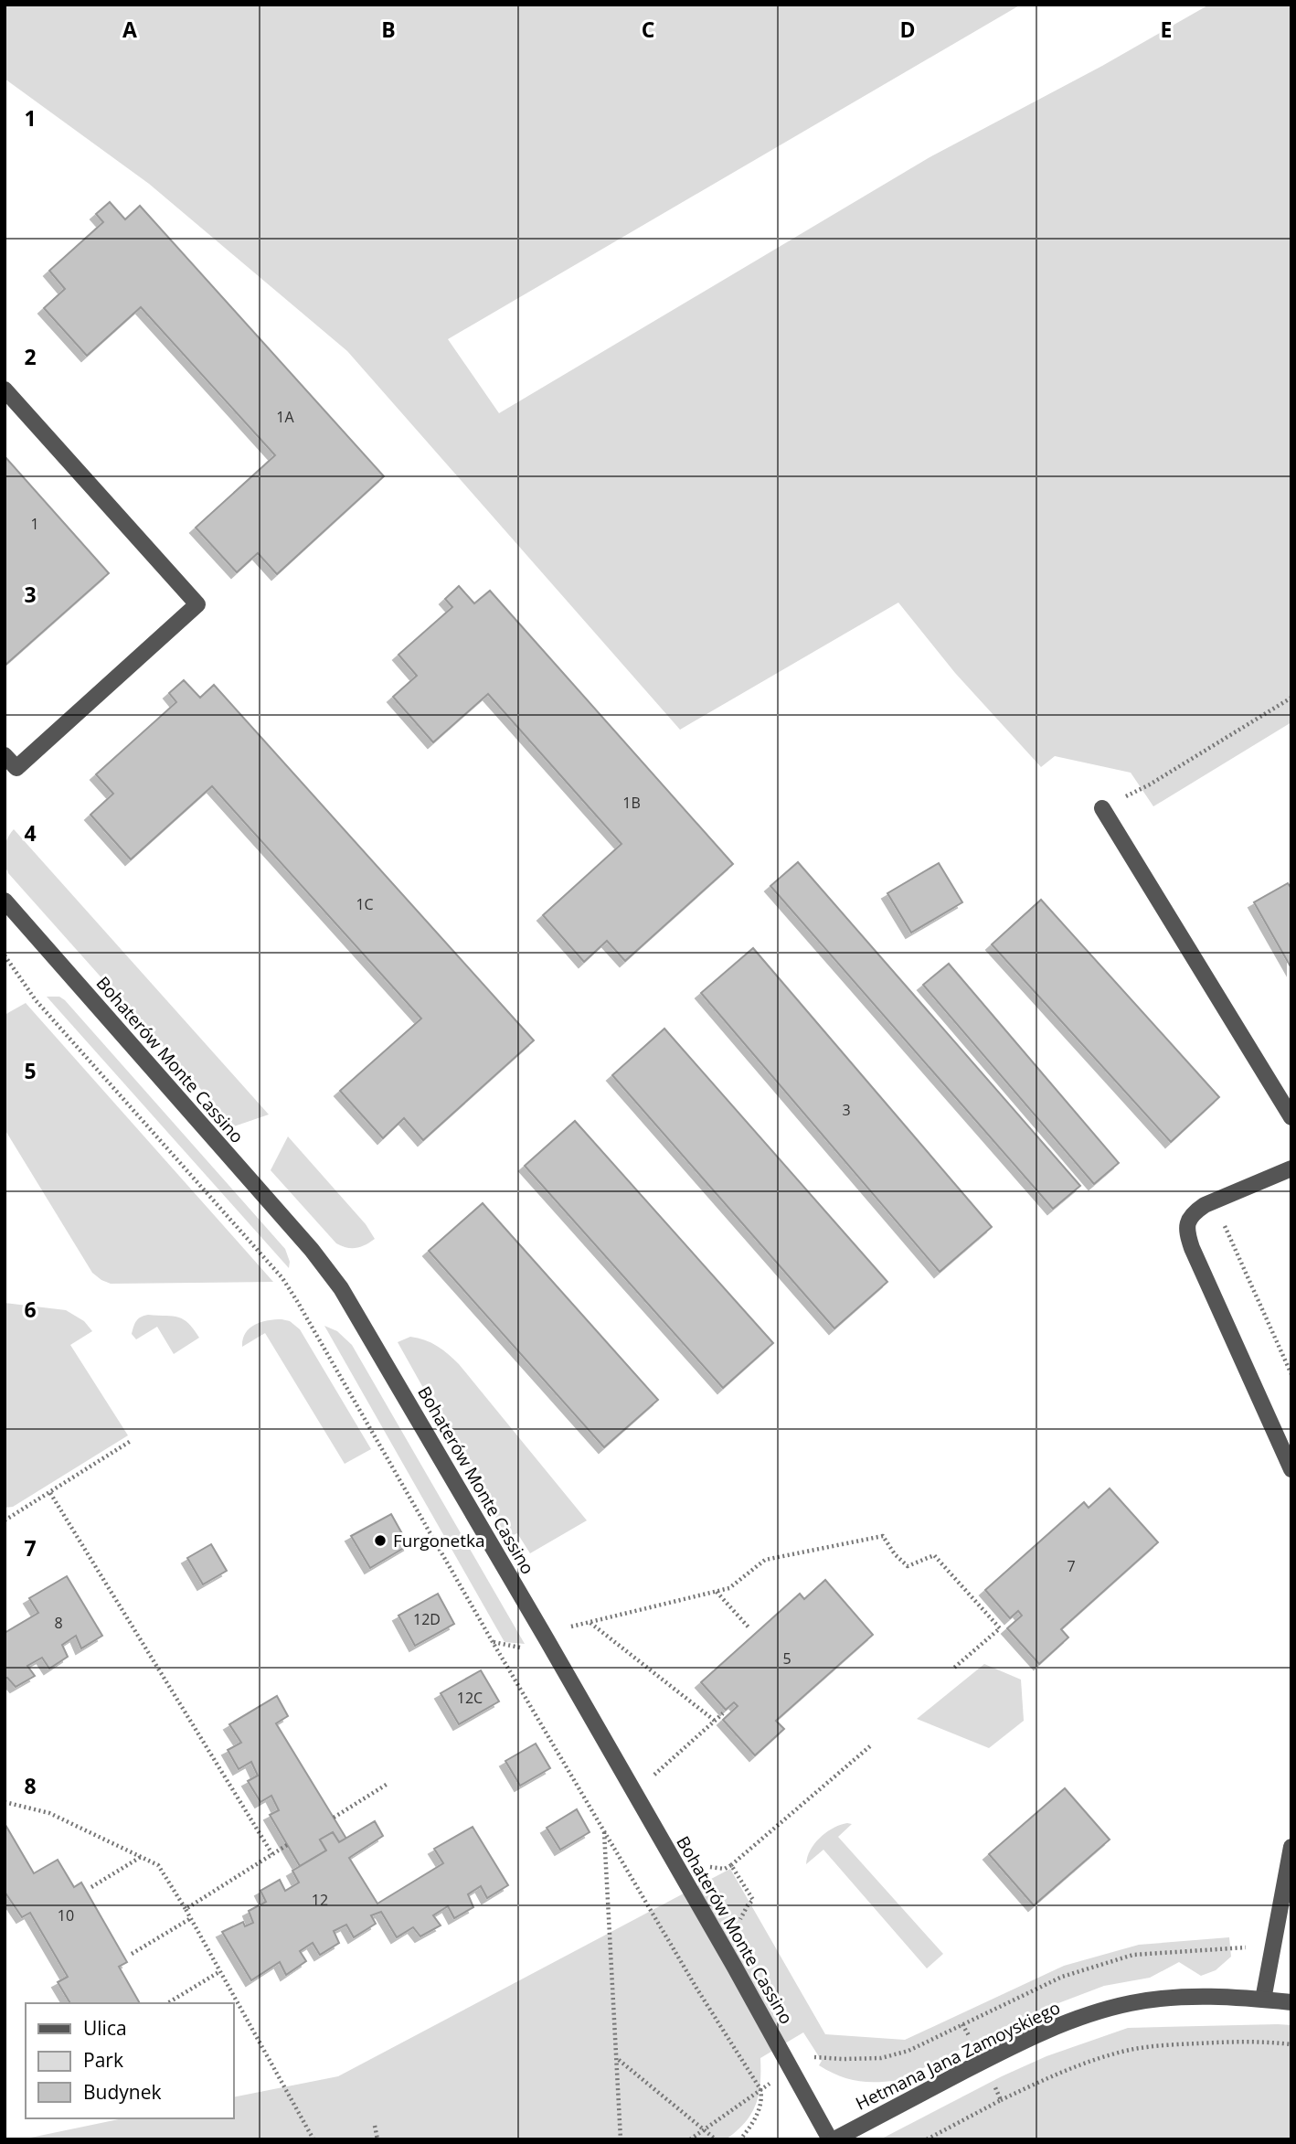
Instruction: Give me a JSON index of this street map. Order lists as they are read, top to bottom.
{
  "streets": {
    "street": ["Bohaterów Monte Cassino", "Hetmana Jana Zamoyskiego"]
  },
  "crossings": [
    ["Bohaterów Monte Cassino", "Hetmana Jana Zamoyskiego"]
  ],
  "places": ["Furgonetka"],
  "house_numbers": [
    "1A",
    "1",
    "1B",
    "1C",
    "3",
    "7",
    "12D",
    "8",
    "5",
    "12C",
    "12",
    "10"
  ],
  "legend": ["Ulica", "Park", "Budynek"],
  "grid": {
    "columns": [
      "A",
      "B",
      "C",
      "D",
      "E"
    ],
    "rows": [
      "1",
      "2",
      "3",
      "4",
      "5",
      "6",
      "7",
      "8"
    ]
  }
}
